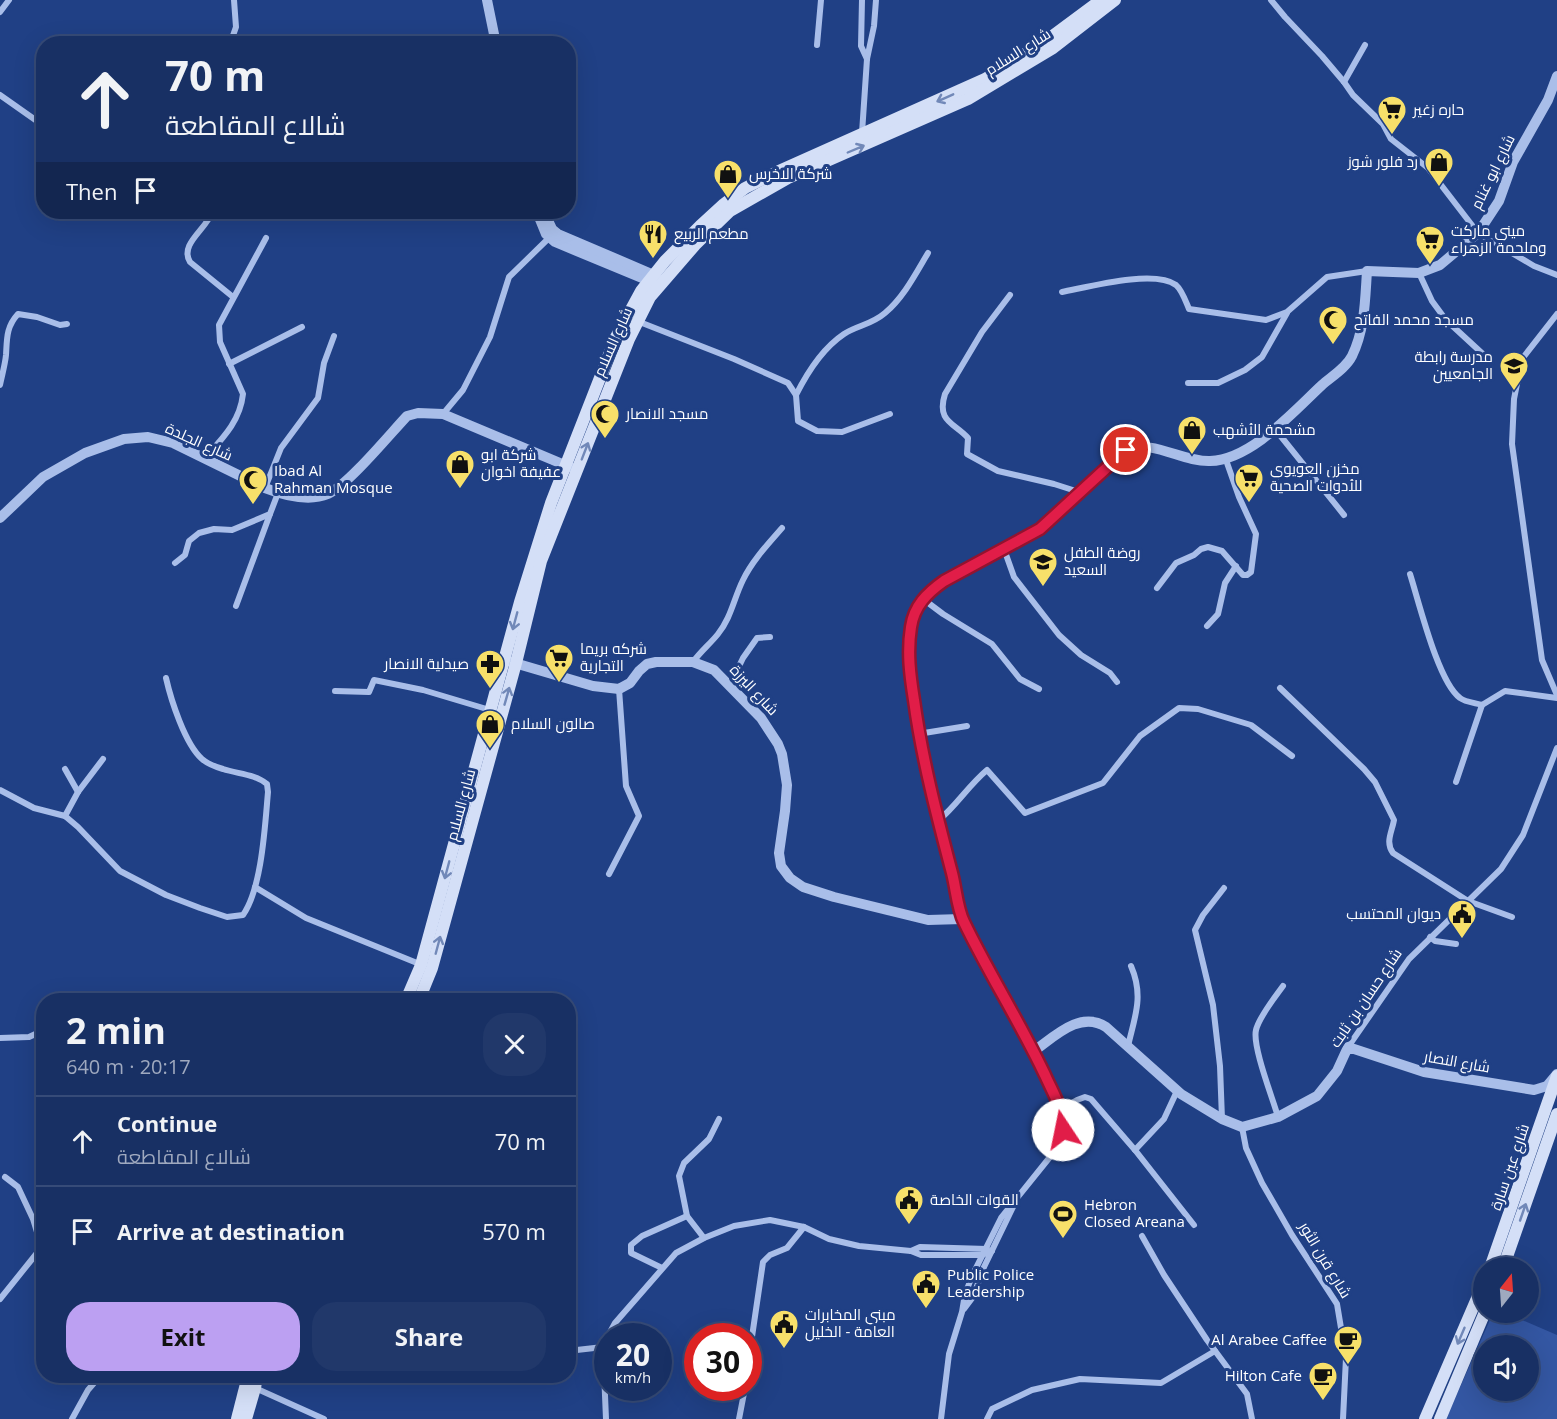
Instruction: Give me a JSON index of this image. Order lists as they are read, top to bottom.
{
  "streets": {
    "main road": ["شارع السلام", "شارع عين سارة"],
    "street": [
      "شارع ابو غنام",
      "شارع الجلدة",
      "شارع اليرزة",
      "شارع حسان بن ثابت",
      "شارع النصار",
      "شارع قرن الثور"
    ]
  },
  "crossings": [
    ["شارع السلام", "شارع الجلدة"],
    ["شارع حسان بن ثابت", "شارع النصار"],
    ["شارع حسان بن ثابت", "شارع قرن الثور"],
    ["شارع النصار", "شارع عين سارة"]
  ],
  "places": {
    "supermarket": [
      "حاره زغير",
      "ميني ماركت وملحمة الزهراء",
      "مخزن العويوي للأدوات الصحية",
      "شركه بريما التجارية"
    ],
    "shop": [
      "رد فلور شوز",
      "شركة الاخرس",
      "مشحمة الأشهب",
      "شركة ابو عفيفة اخوان",
      "صالون السلام"
    ],
    "restaurant": ["مطعم الربيع"],
    "mosque": ["مسجد محمد الفاتح", "مسجد الانصار", "Ibad Al Rahman Mosque"],
    "school or university": ["مدرسة رابطة الجامعيين", "روضة الطفل السعيد"],
    "pharmacy": ["صيدلية الانصار"],
    "public building": [
      "ديوان المحتسب",
      "القوات الخاصة",
      "Public Police Leadership",
      "مبنى المخابرات العامة - الخليل"
    ],
    "sports": ["Hebron Closed Areana"],
    "cafe": ["Al Arabee Caffee", "Hilton Cafe"]
  },
  "north": "top",
  "page": {
    "turn": ["70 m", "شالاع المقاطعة"],
    "then": "Then",
    "heading": ["2 min", "640 m · 20:17"],
    "list": [
      {
        "name": "Continue",
        "note": "شالاع المقاطعة",
        "value": "70 m"
      },
      {
        "name": "Arrive at destination",
        "value": "570 m"
      }
    ],
    "buttons": ["Exit", "Share"],
    "speed": "20 km/h",
    "limit": "30"
  }
}
